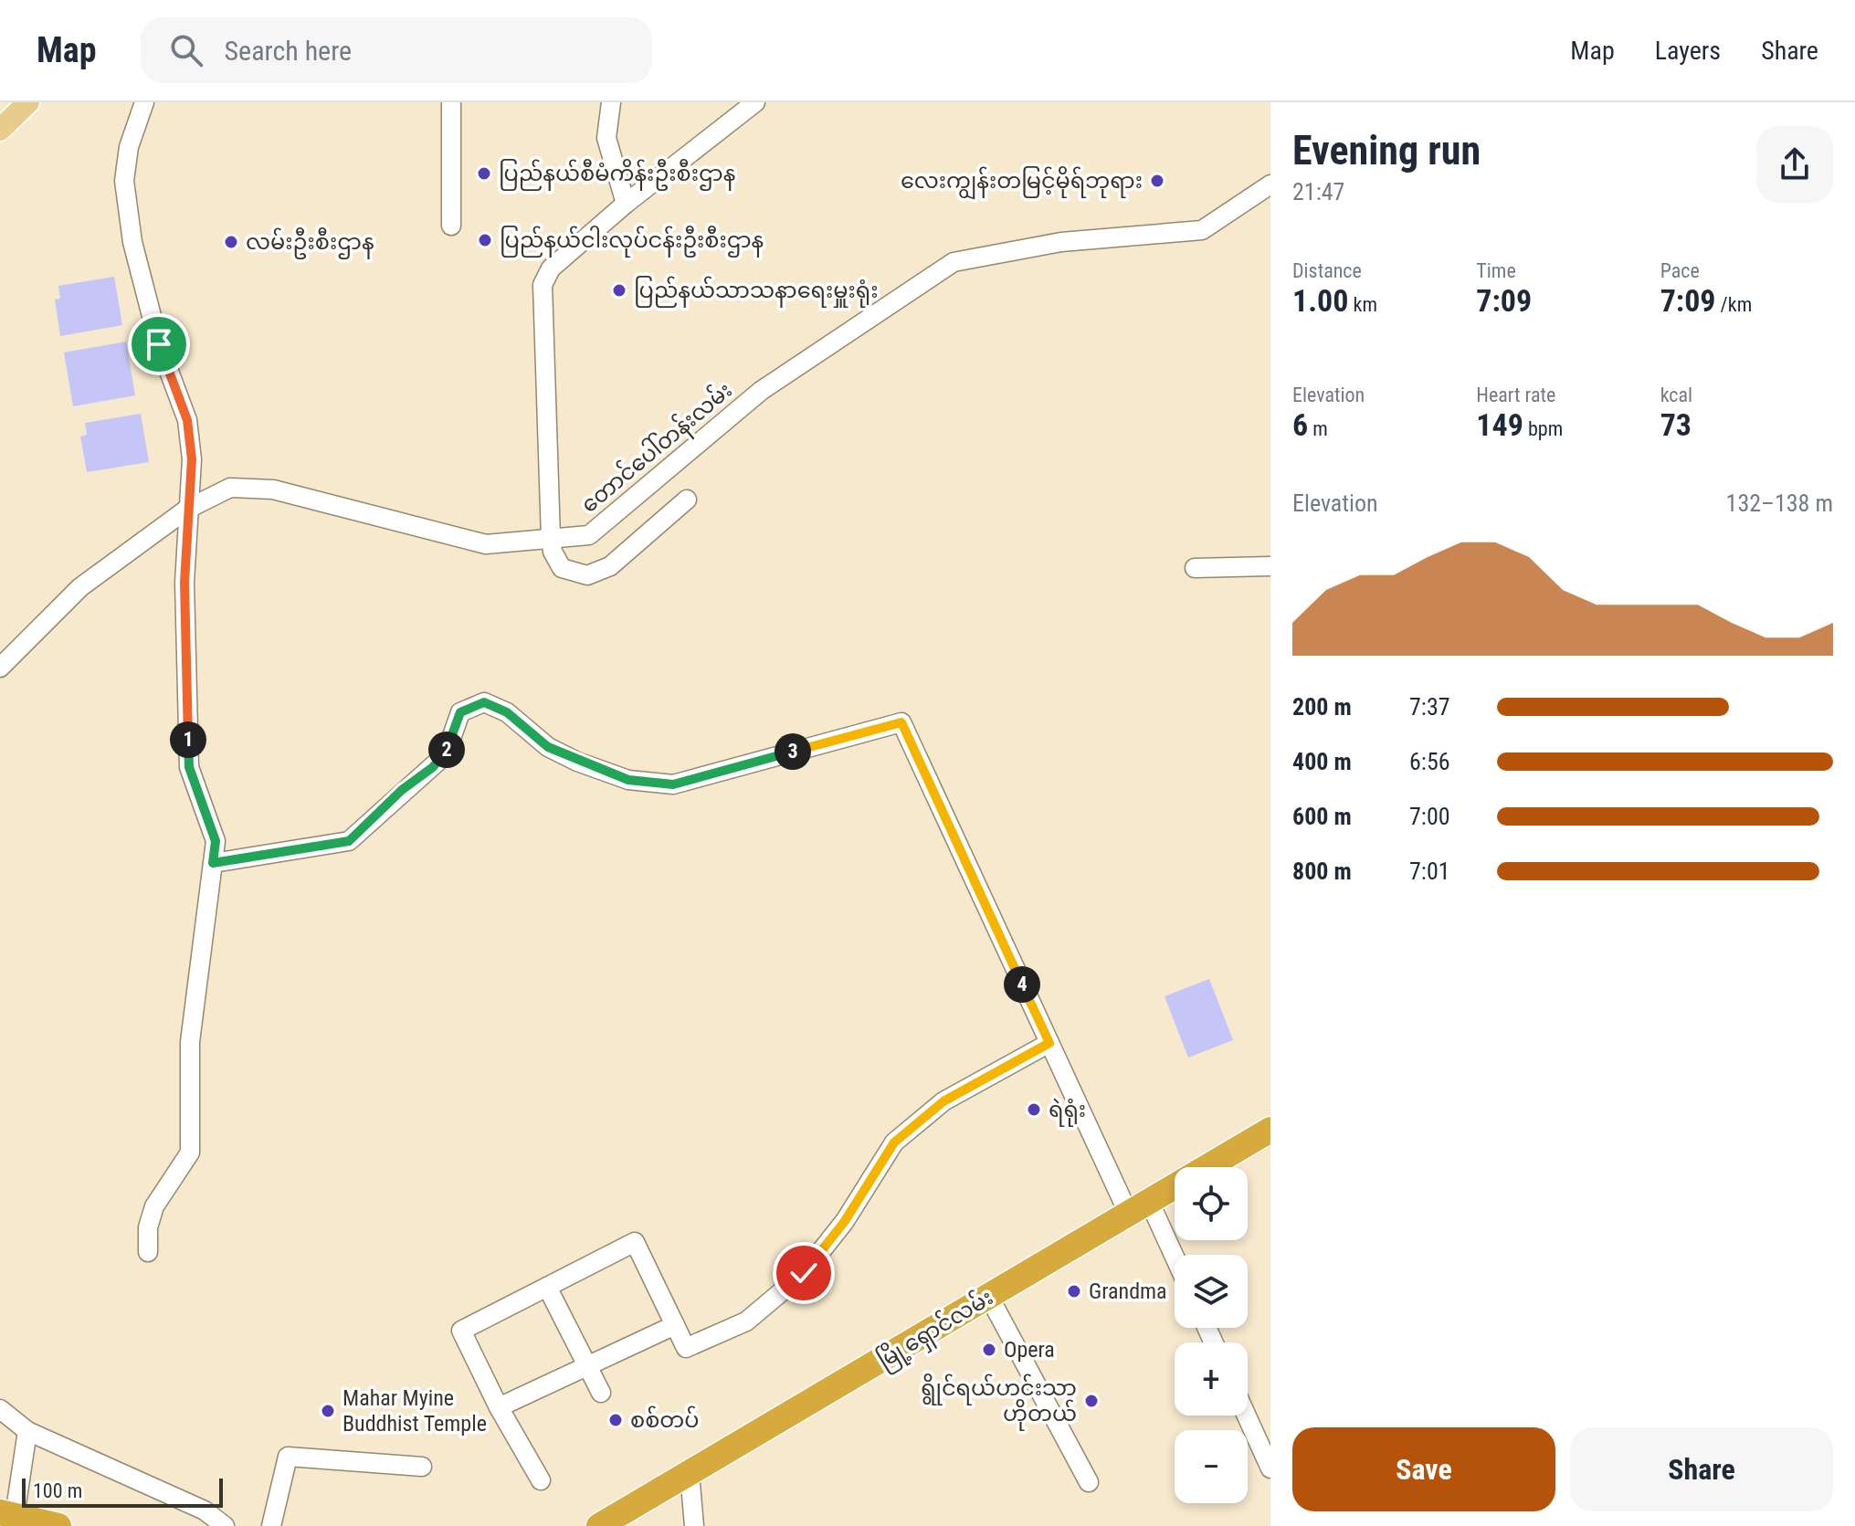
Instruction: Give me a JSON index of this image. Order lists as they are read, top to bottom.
{
  "streets": {
    "highway": ["မြို့ရှောင်လမ်း"],
    "street": ["တောင်ပေါ်တန်းလမ်း"]
  },
  "places": [
    "ပြည်နယ်စီမံကိန်းဦးစီးဌာန",
    "လေးကျွန်းတမြင့်မိုရ်ဘုရား",
    "ပြည်နယ်ငါးလုပ်ငန်းဦးစီးဌာန",
    "လမ်းဦးစီးဌာန",
    "ပြည်နယ်သာသနာရေးမှူးရုံး",
    "ရဲရုံး",
    "Grandma",
    "Opera",
    "ရွိုင်ရယ်ဟင်းသာ ဟိုတယ်",
    "Mahar Myine Buddhist Temple",
    "စစ်တပ်"
  ],
  "scale_bar": "100 m",
  "page": {
    "header": "Map",
    "search": "Search here",
    "nav": ["Map", "Layers", "Share"],
    "heading": ["Evening run", "21:47"],
    "stats": [
      ["Distance", "1.00 km"],
      ["Time", "7:09"],
      ["Pace", "7:09 /km"],
      ["Elevation", "6 m"],
      ["Heart rate", "149 bpm"],
      ["kcal", "73"]
    ],
    "chart": ["Elevation", "132–138 m"],
    "list": [
      {
        "name": "200 m",
        "note": "7:37"
      },
      {
        "name": "400 m",
        "note": "6:56"
      },
      {
        "name": "600 m",
        "note": "7:00"
      },
      {
        "name": "800 m",
        "note": "7:01"
      }
    ],
    "pins": [
      "1",
      "2",
      "3",
      "4"
    ],
    "map_buttons": ["+", "−"],
    "buttons": ["Save", "Share"],
    "scale": "100 m"
  }
}
